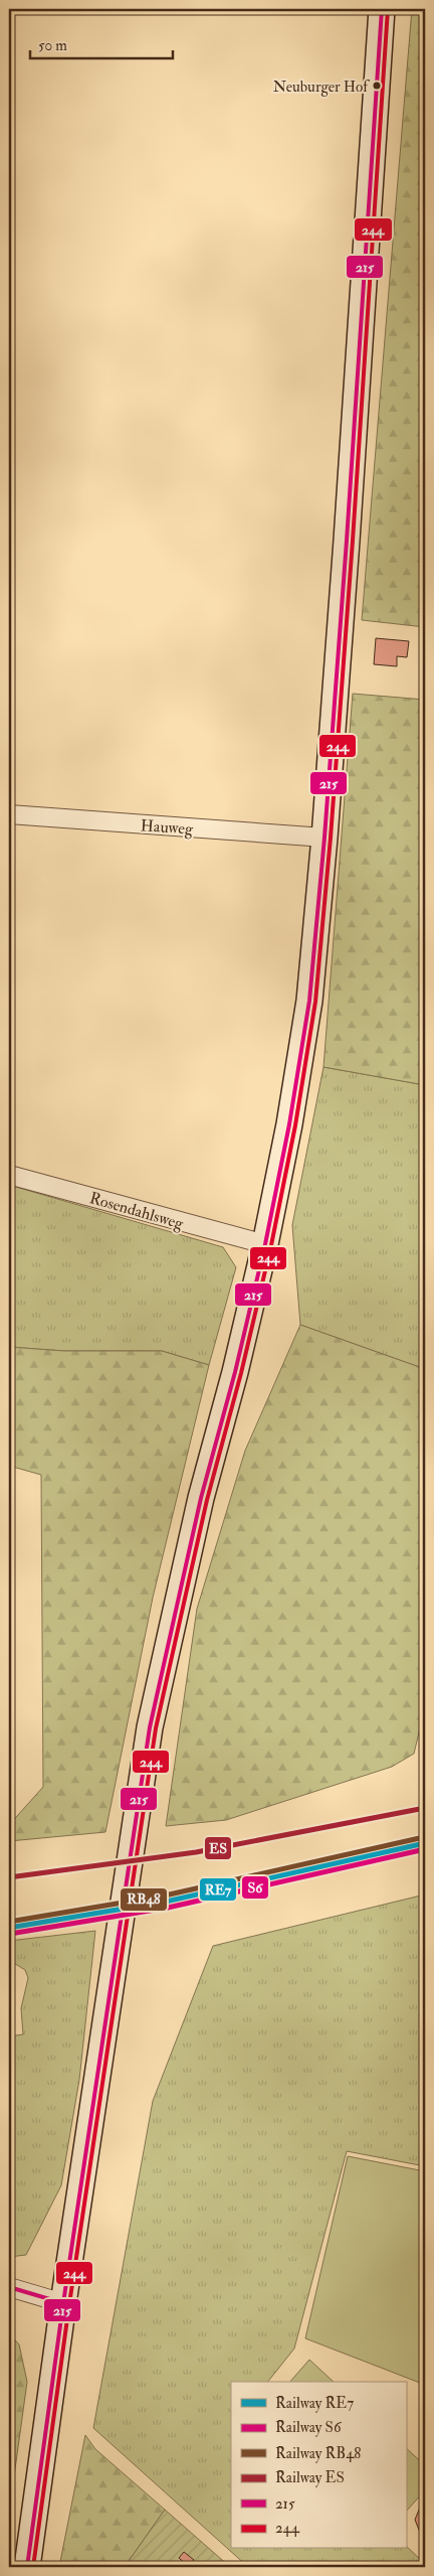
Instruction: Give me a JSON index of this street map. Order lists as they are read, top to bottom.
{
  "streets": {
    "street": ["Hauweg", "Rosendahlsweg"]
  },
  "places": ["Neuburger Hof"],
  "lines": [
    "transit line 215",
    "transit line 244",
    "rail line ES",
    "rail line RB48",
    "rail line RE7",
    "rail line S6"
  ],
  "legend": [
    "Railway RE7",
    "Railway S6",
    "Railway RB48",
    "Railway ES",
    "215",
    "244"
  ],
  "scale_bar": "50 m"
}
